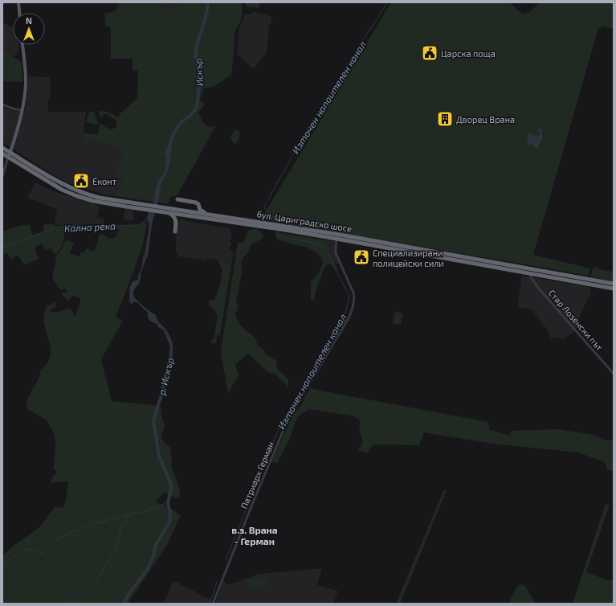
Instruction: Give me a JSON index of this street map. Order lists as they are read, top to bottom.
{
  "streets": {
    "highway": ["бул. Цариградско шосе"],
    "street": ["Стар Лозенски път", "Патриарх Герман"]
  },
  "crossings": [
    ["бул. Цариградско шосе", "Стар Лозенски път"],
    ["бул. Цариградско шосе", "Патриарх Герман"]
  ],
  "districts": ["в.з. Врана - Герман"],
  "water": [
    "Искър",
    "Източен напоителен канал",
    "Кална река",
    "р. Искър"
  ],
  "places": {
    "public building": ["Царска поща", "Еконт", "Специализирани полицейски сили"],
    "building": ["Дворец Врана"]
  },
  "north": "top"
}
